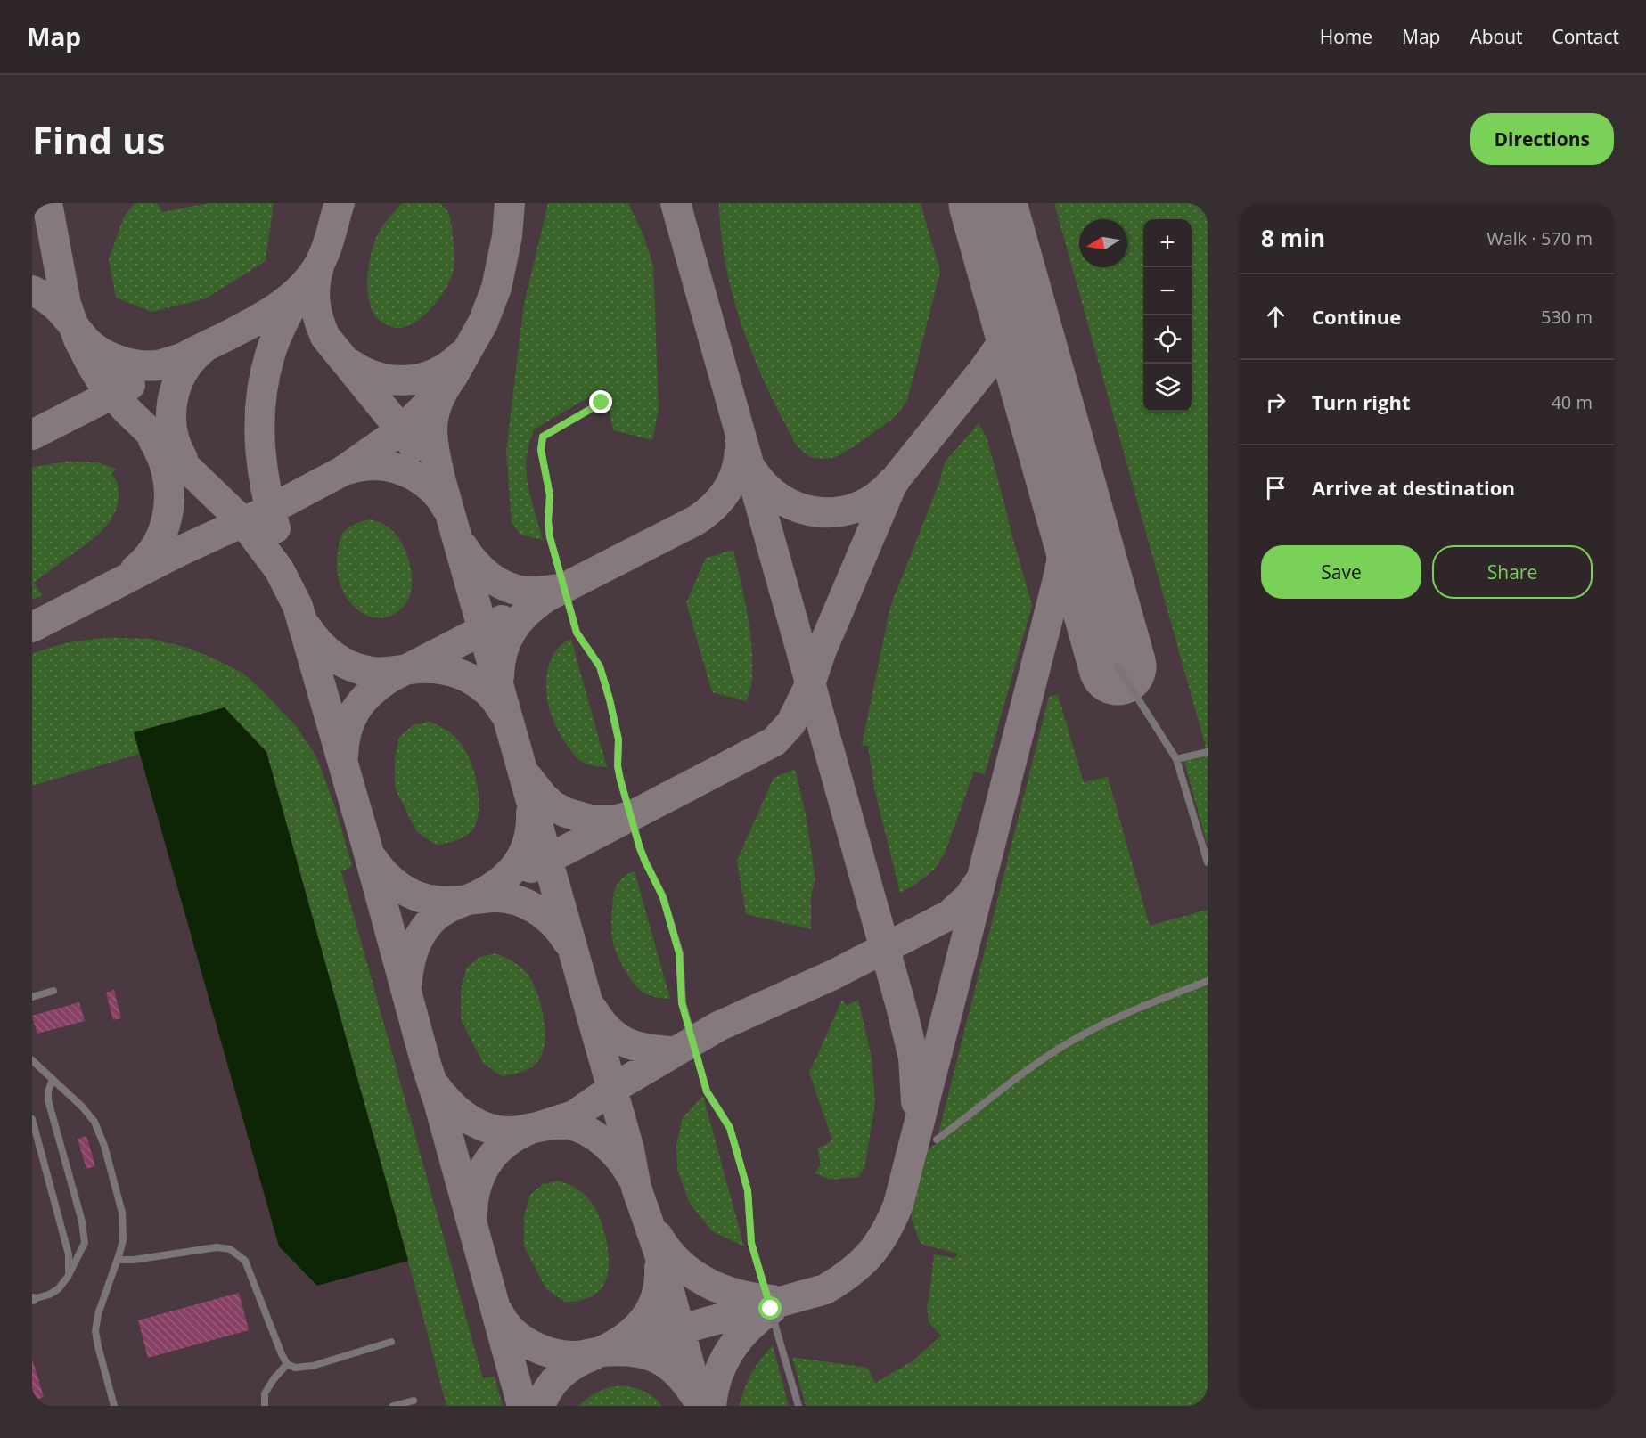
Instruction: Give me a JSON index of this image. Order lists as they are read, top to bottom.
{
  "north": "left",
  "page": {
    "header": "Map",
    "nav": [
      "Home",
      "Map",
      "About",
      "Contact"
    ],
    "buttons": [
      "Directions",
      ["Save", "Share"]
    ],
    "title": "Find us",
    "heading": ["8 min", "Walk · 570 m"],
    "map_buttons": ["+", "−"],
    "list": [
      ["Continue", "530 m"],
      ["Turn right", "40 m"],
      "Arrive at destination"
    ]
  }
}
